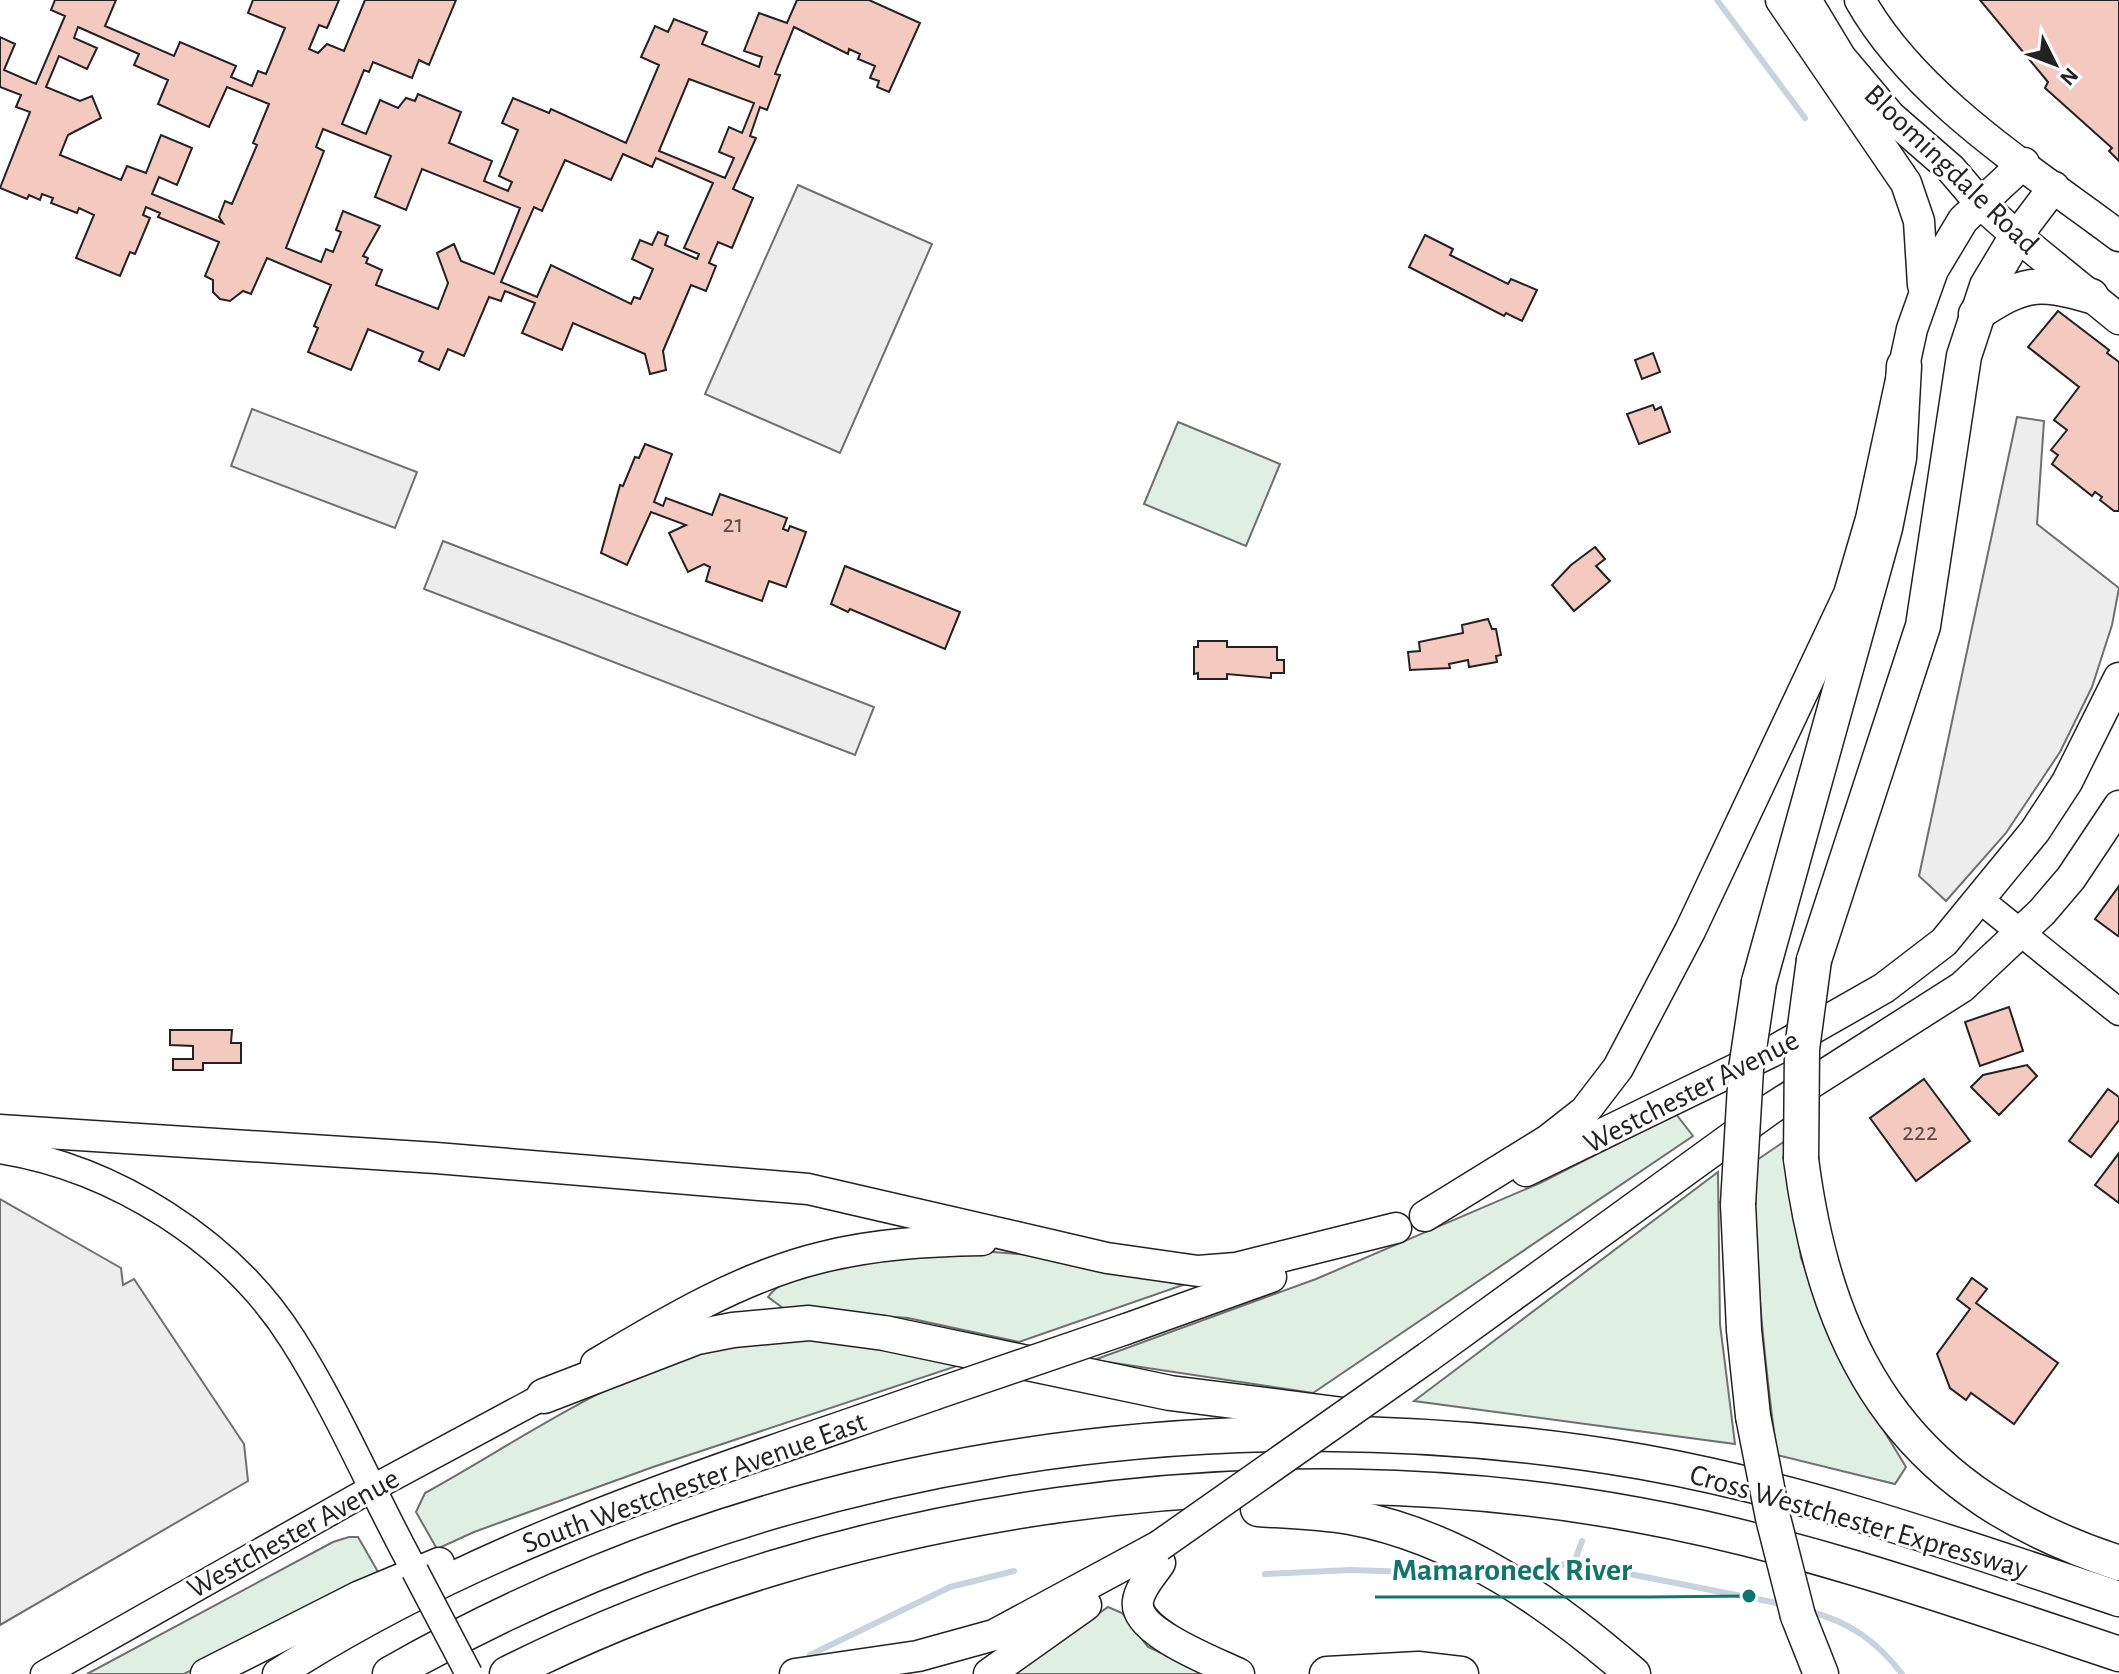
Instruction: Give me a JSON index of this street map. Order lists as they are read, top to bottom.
{
  "streets": {
    "highway": ["Cross Westchester Expressway"],
    "main road": ["Bloomingdale Road", "Westchester Avenue", "South Westchester Avenue East"]
  },
  "crossings": [
    ["Westchester Avenue", "South Westchester Avenue East"]
  ],
  "places": ["Mamaroneck River"],
  "house_numbers": ["21", "222"],
  "north": "bottom right"
}
